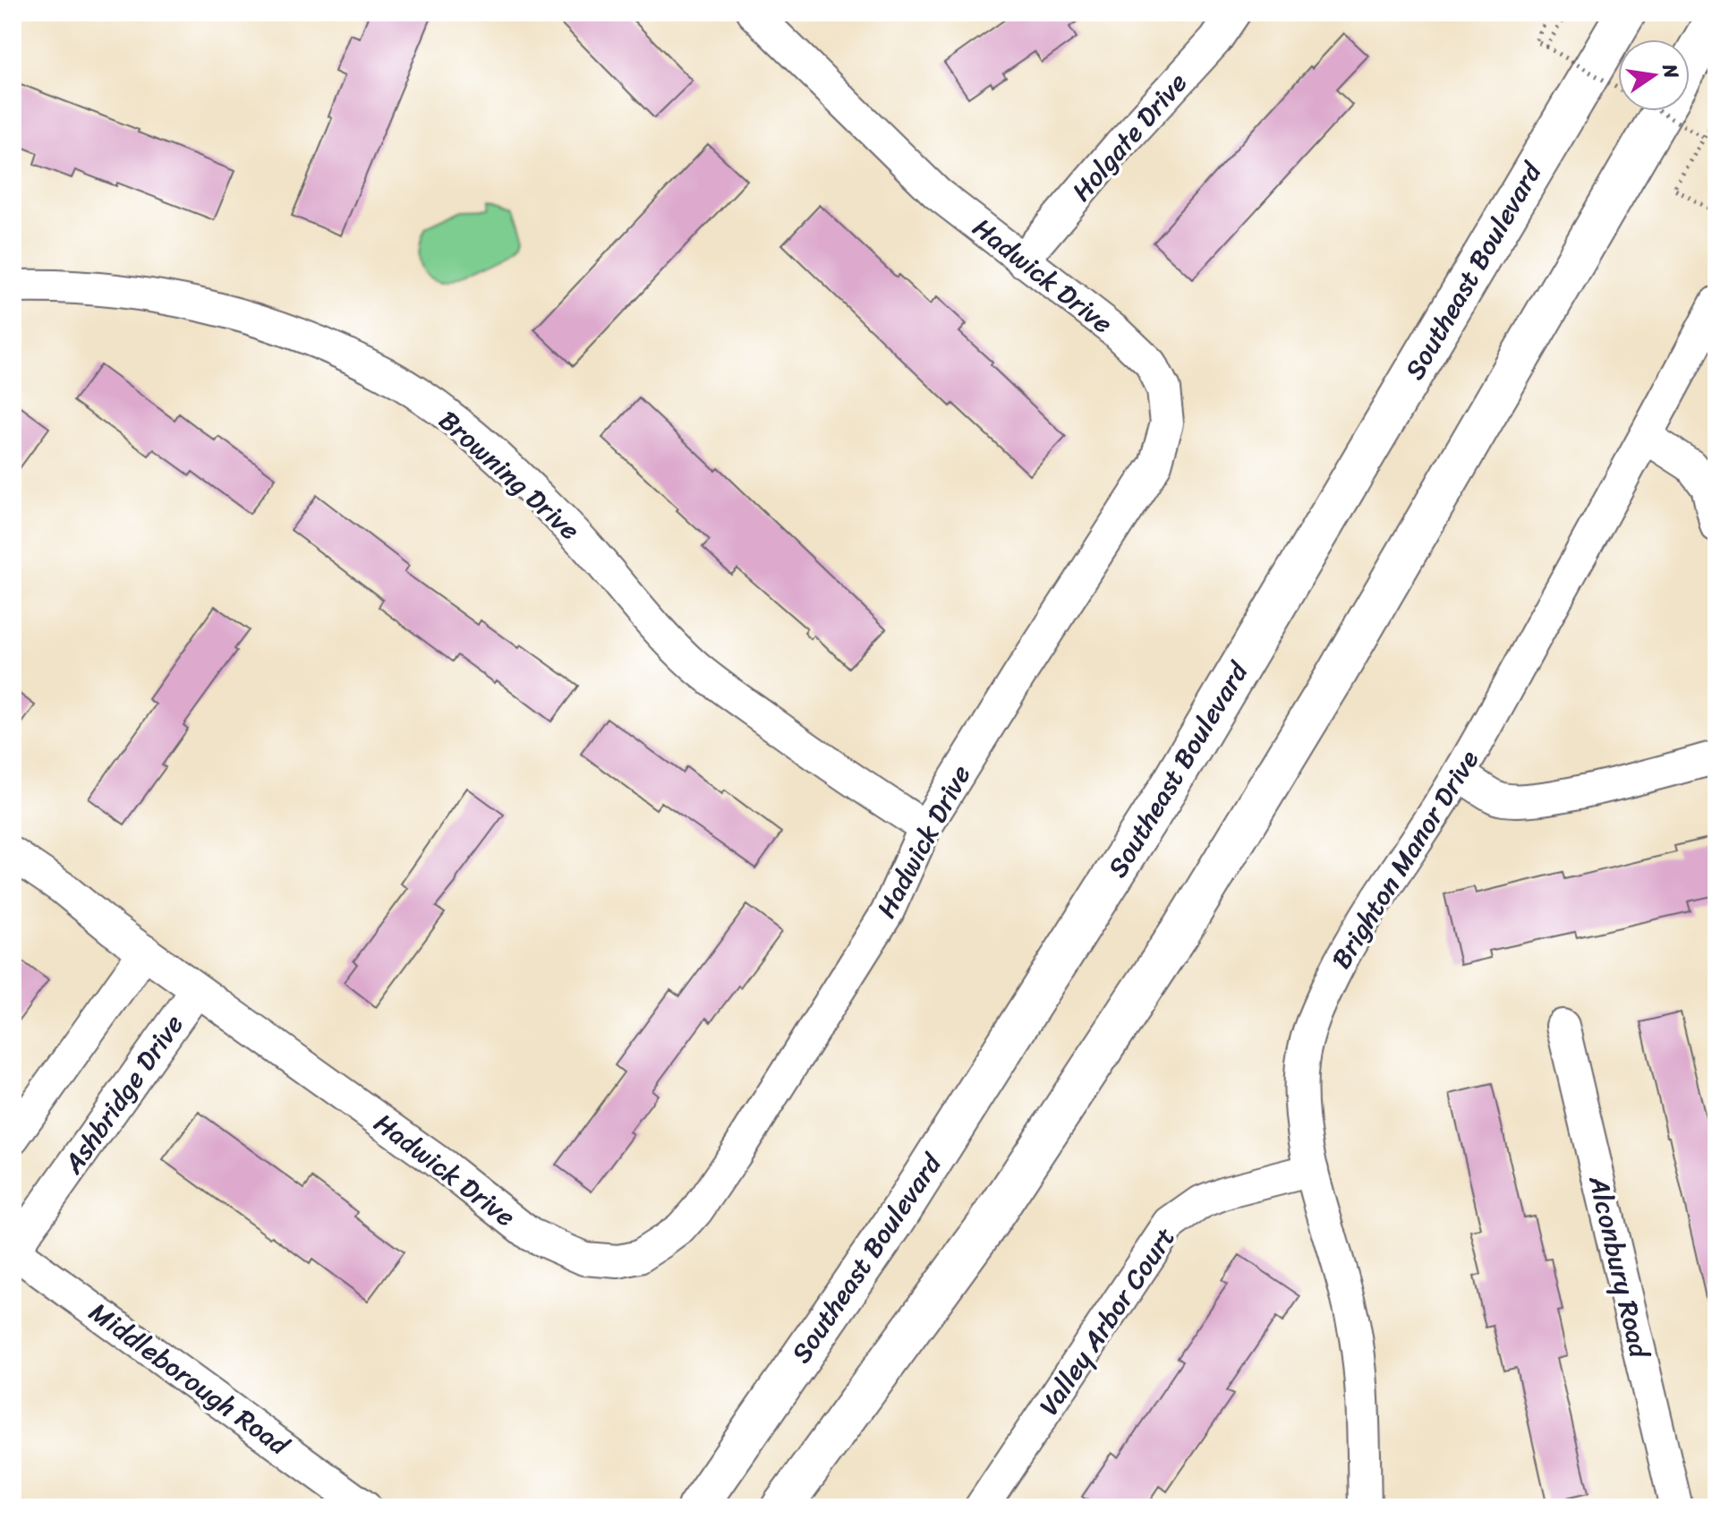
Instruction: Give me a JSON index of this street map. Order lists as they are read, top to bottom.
{
  "streets": {
    "main road": ["Southeast Boulevard"],
    "street": [
      "Holgate Drive",
      "Hadwick Drive",
      "Browning Drive",
      "Brighton Manor Drive",
      "Ashbridge Drive",
      "Alconbury Road",
      "Valley Arbor Court",
      "Middleborough Road"
    ]
  },
  "crossings": [
    ["Holgate Drive", "Hadwick Drive"],
    ["Hadwick Drive", "Browning Drive"],
    ["Hadwick Drive", "Ashbridge Drive"],
    ["Brighton Manor Drive", "Valley Arbor Court"],
    ["Ashbridge Drive", "Middleborough Road"]
  ],
  "north": "right"
}
